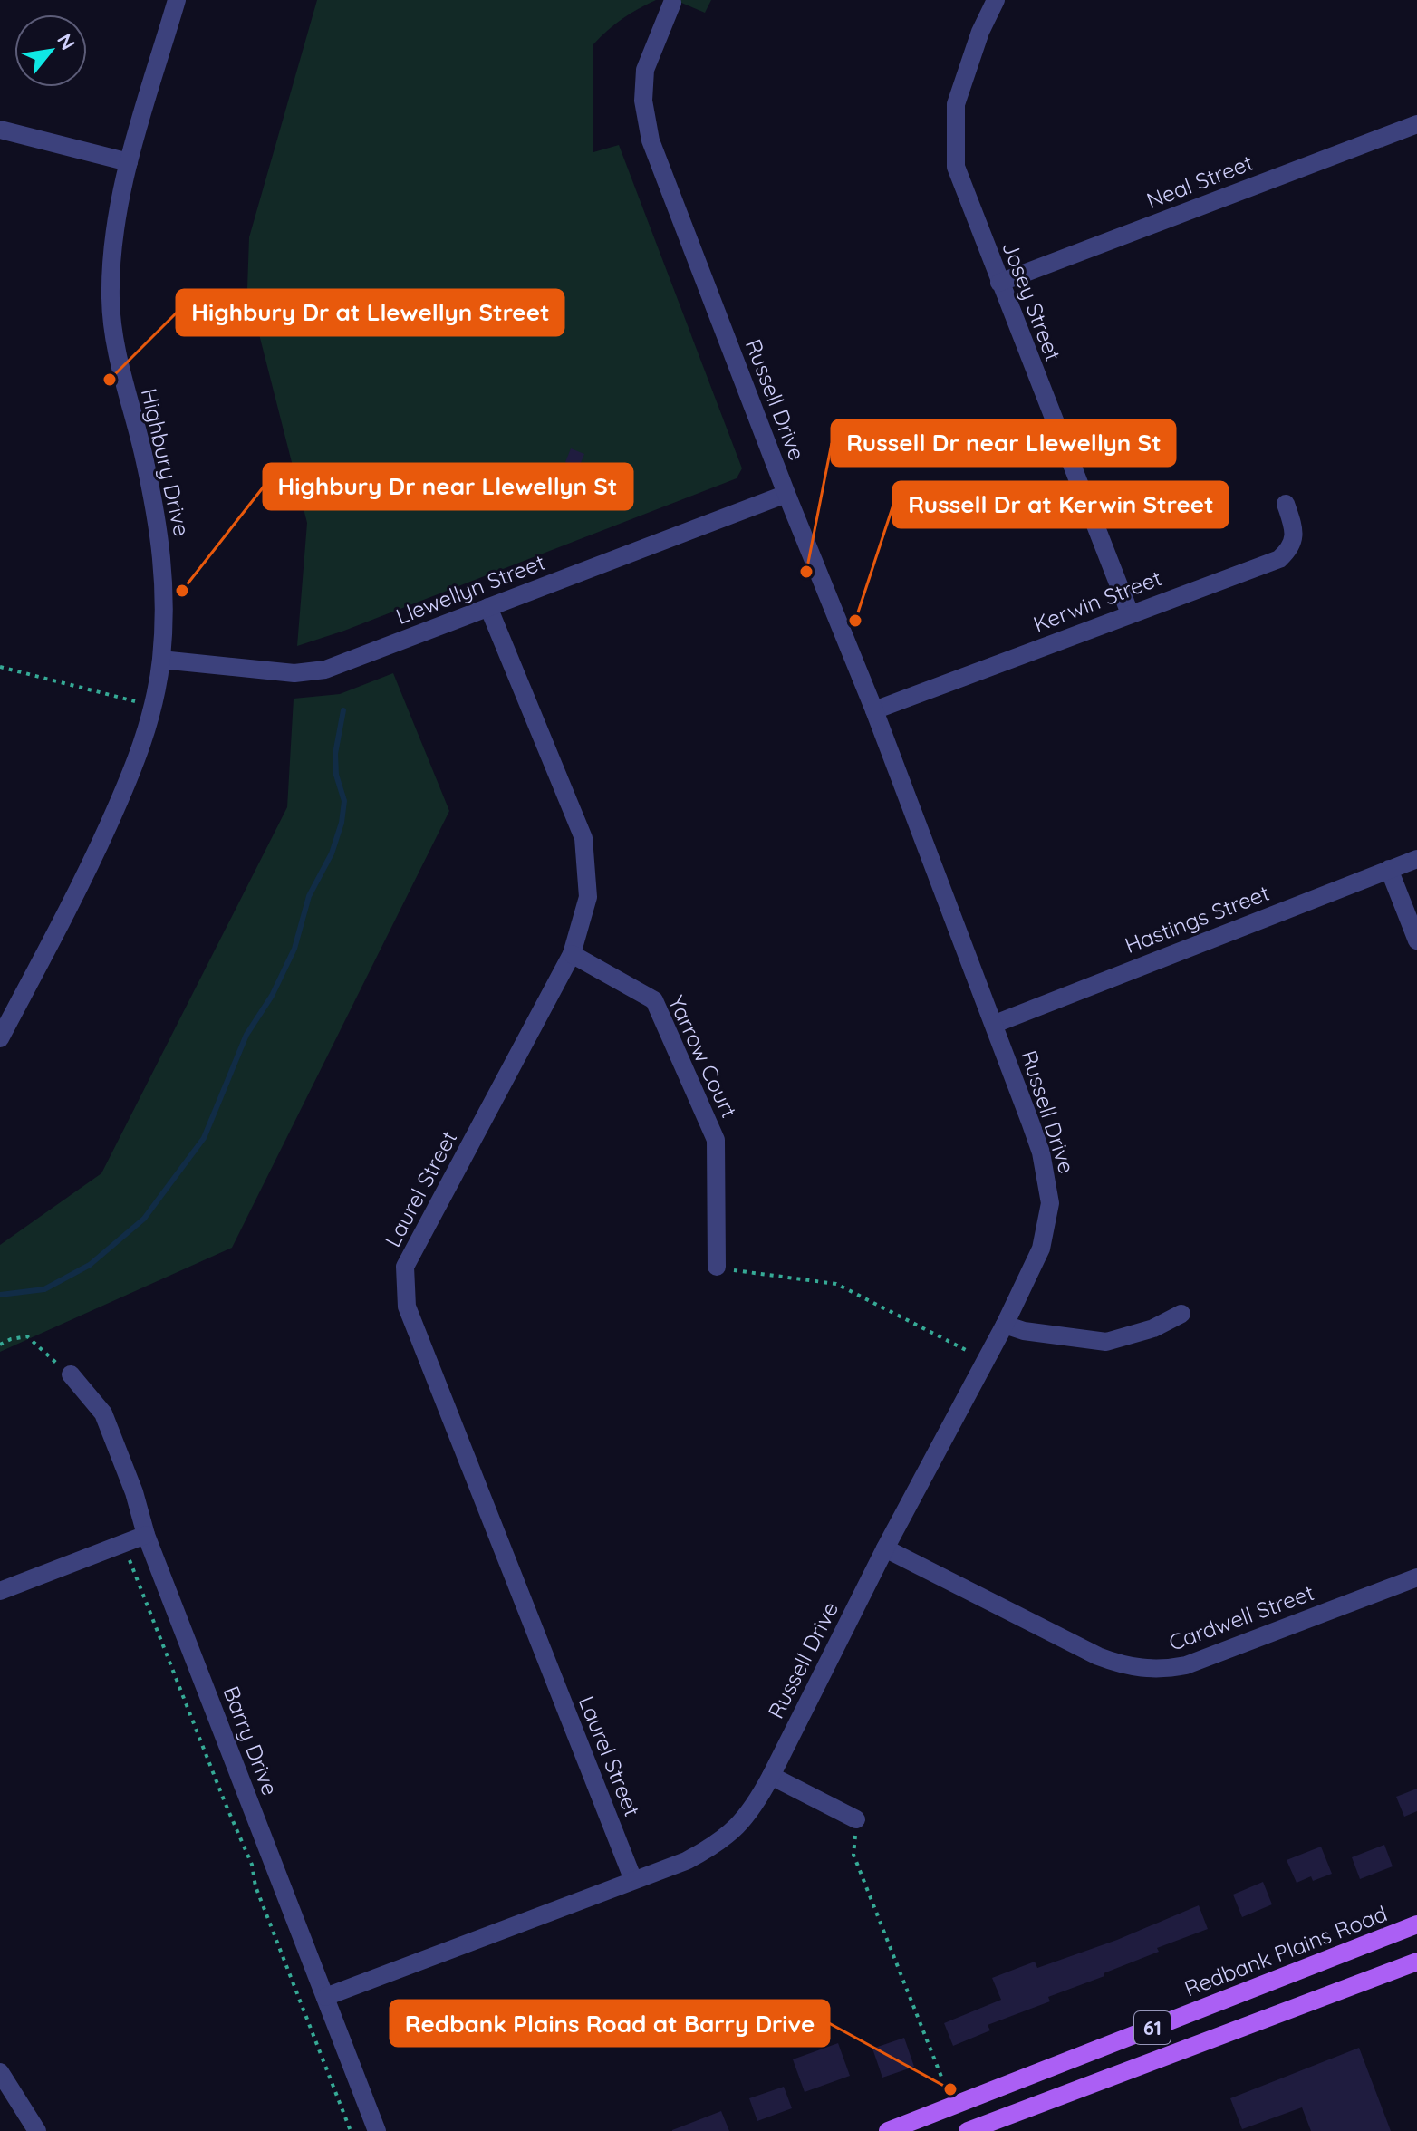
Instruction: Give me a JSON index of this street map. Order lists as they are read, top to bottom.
{
  "streets": {
    "main road": ["Redbank Plains Road", "61"],
    "street": [
      "Neal Street",
      "Josey Street",
      "Russell Drive",
      "Highbury Drive",
      "Llewellyn Street",
      "Kerwin Street",
      "Hastings Street",
      "Yarrow Court",
      "Laurel Street",
      "Cardwell Street",
      "Barry Drive"
    ]
  },
  "crossings": [
    ["Neal Street", "Josey Street"],
    ["Josey Street", "Kerwin Street"],
    ["Russell Drive", "Llewellyn Street"],
    ["Russell Drive", "Kerwin Street"],
    ["Russell Drive", "Hastings Street"],
    ["Russell Drive", "Laurel Street"],
    ["Russell Drive", "Cardwell Street"],
    ["Russell Drive", "Barry Drive"],
    ["Highbury Drive", "Llewellyn Street"],
    ["Llewellyn Street", "Laurel Street"],
    ["Yarrow Court", "Laurel Street"]
  ],
  "places": [
    "Highbury Dr at Llewellyn Street",
    "Russell Dr near Llewellyn St",
    "Highbury Dr near Llewellyn St",
    "Russell Dr at Kerwin Street",
    "Redbank Plains Road at Barry Drive"
  ],
  "north": "top right"
}
